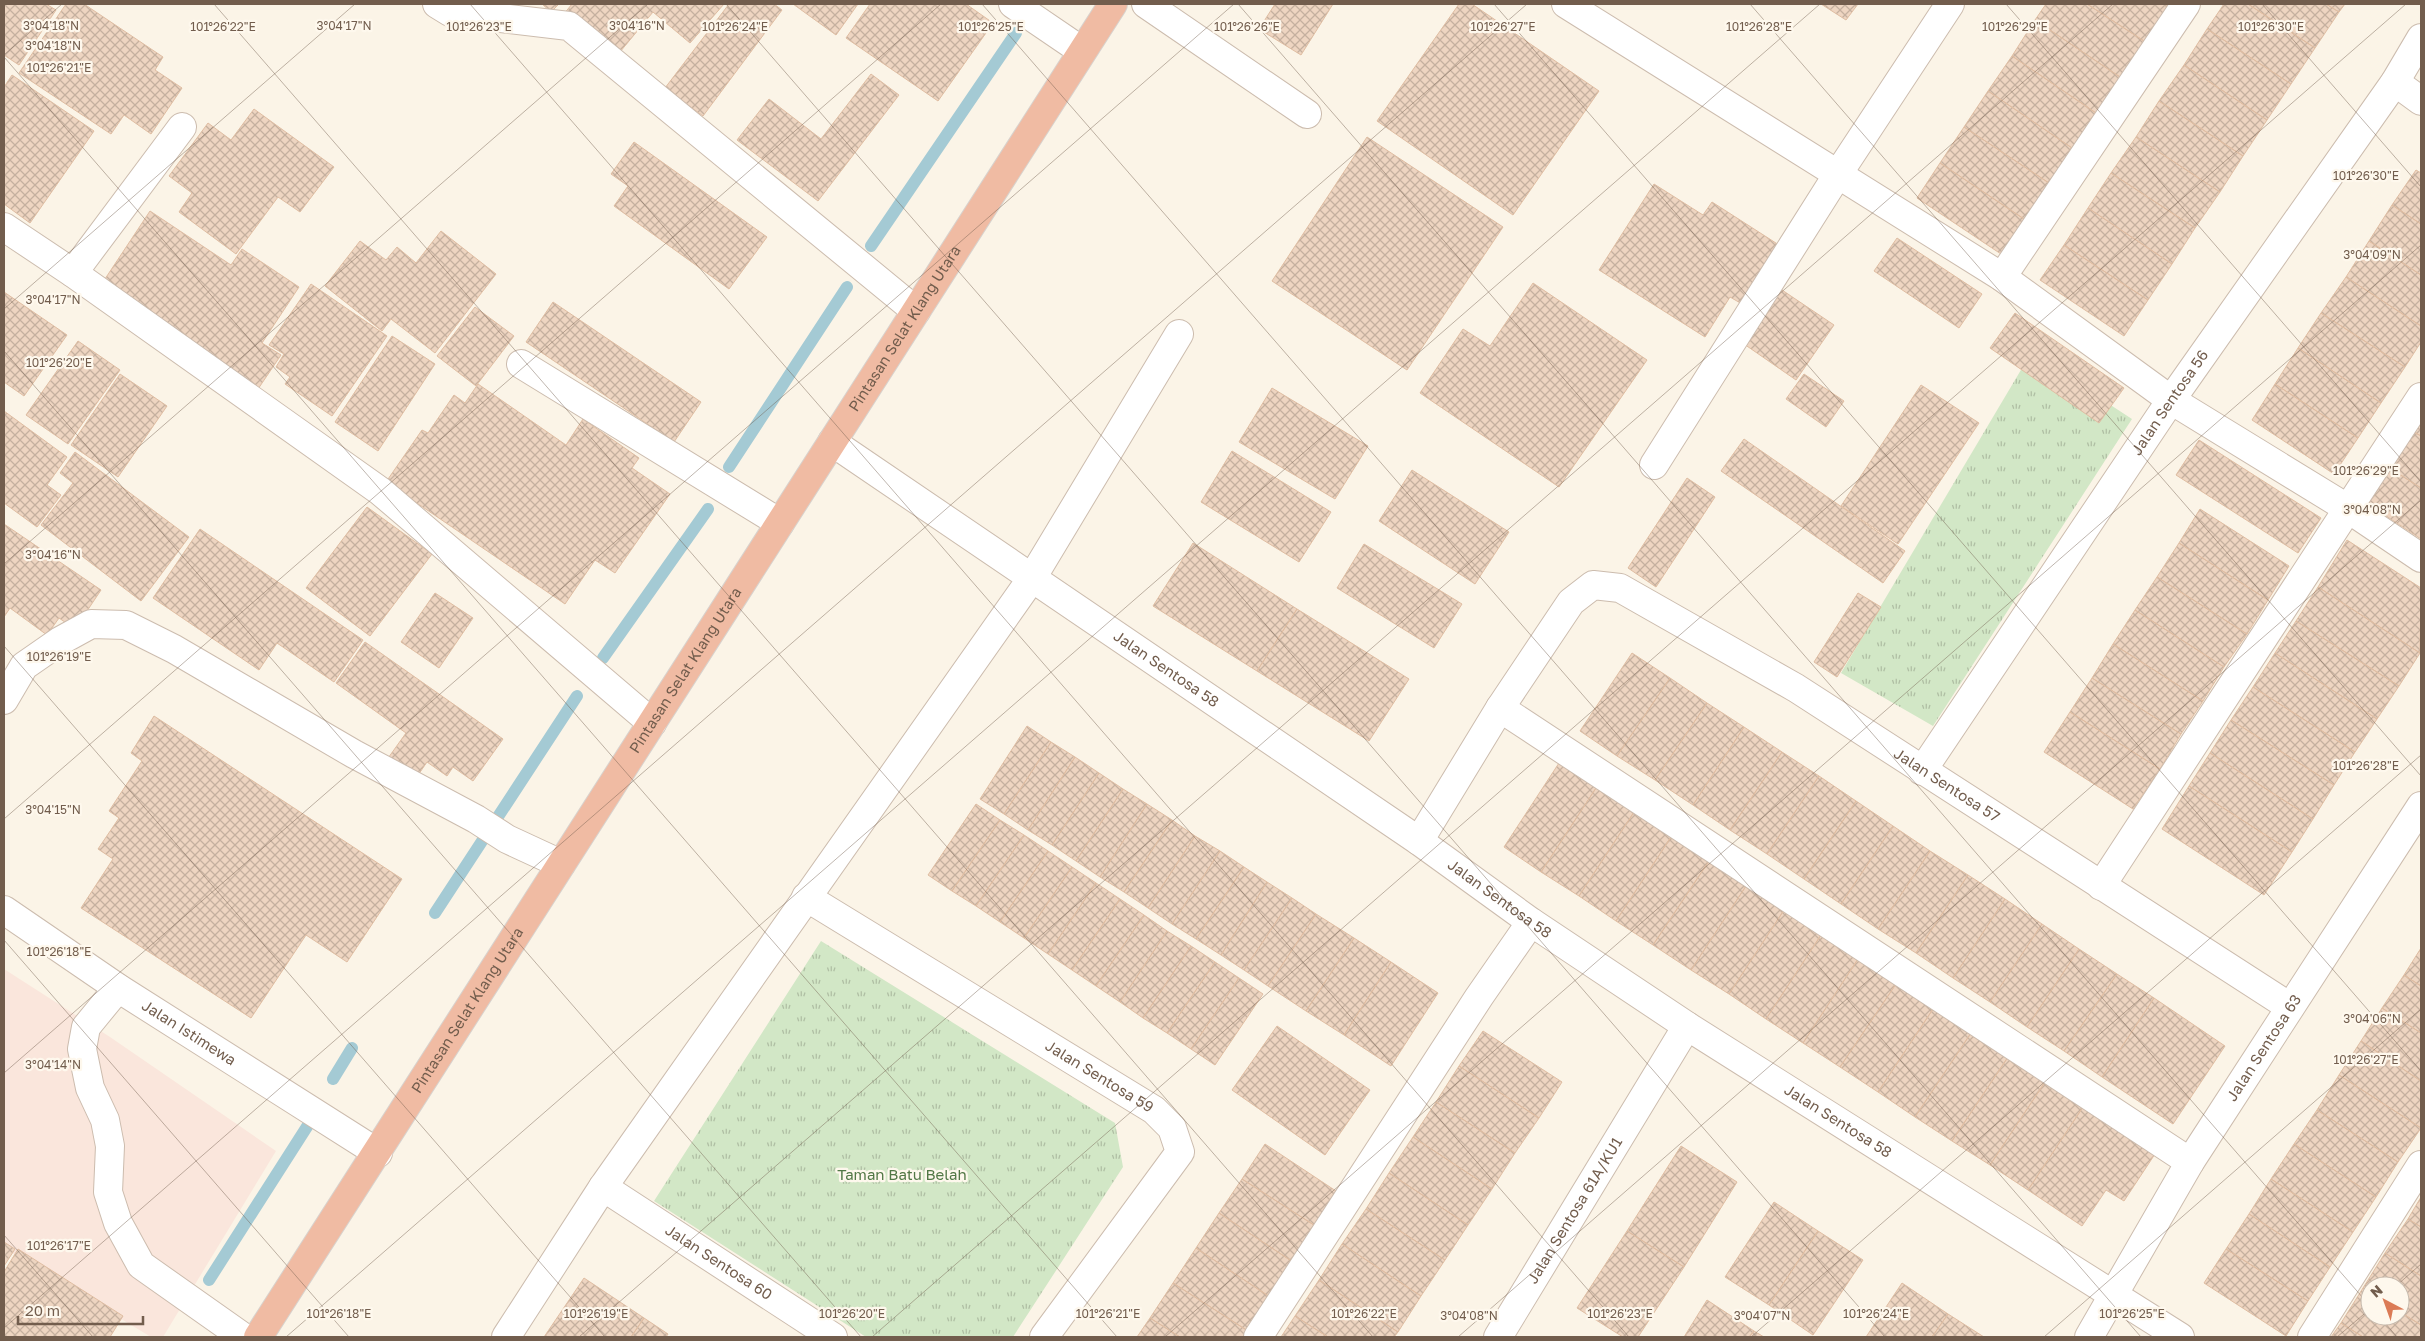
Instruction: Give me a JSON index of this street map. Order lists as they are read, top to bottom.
{
  "streets": {
    "highway": ["Pintasan Selat Klang Utara"],
    "street": [
      "Jalan Sentosa 56",
      "Jalan Sentosa 58",
      "Jalan Sentosa 57",
      "Jalan Istimewa",
      "Jalan Sentosa 63",
      "Jalan Sentosa 59",
      "Jalan Sentosa 61A/KU1",
      "Jalan Sentosa 60"
    ]
  },
  "crossings": [
    ["Pintasan Selat Klang Utara", "Jalan Sentosa 58"],
    ["Pintasan Selat Klang Utara", "Jalan Istimewa"],
    ["Jalan Sentosa 56", "Jalan Sentosa 57"],
    ["Jalan Sentosa 58", "Jalan Sentosa 63"],
    ["Jalan Sentosa 58", "Jalan Sentosa 61A/KU1"],
    ["Jalan Sentosa 57", "Jalan Sentosa 63"]
  ],
  "parks": ["Taman Batu Belah"],
  "scale_bar": "20 m",
  "north": "top left",
  "coordinates": [
    "3°04'18\"N",
    "3°04'17\"N",
    "3°04'16\"N",
    "101°26'30\"E",
    "101°26'22\"E",
    "101°26'23\"E",
    "101°26'24\"E",
    "101°26'25\"E",
    "101°26'26\"E",
    "101°26'27\"E",
    "101°26'28\"E",
    "101°26'29\"E",
    "101°26'21\"E",
    "3°04'09\"N",
    "101°26'20\"E",
    "3°04'08\"N",
    "101°26'19\"E",
    "3°04'15\"N",
    "101°26'18\"E",
    "3°04'06\"N",
    "3°04'14\"N",
    "101°26'17\"E",
    "3°04'07\"N"
  ]
}
